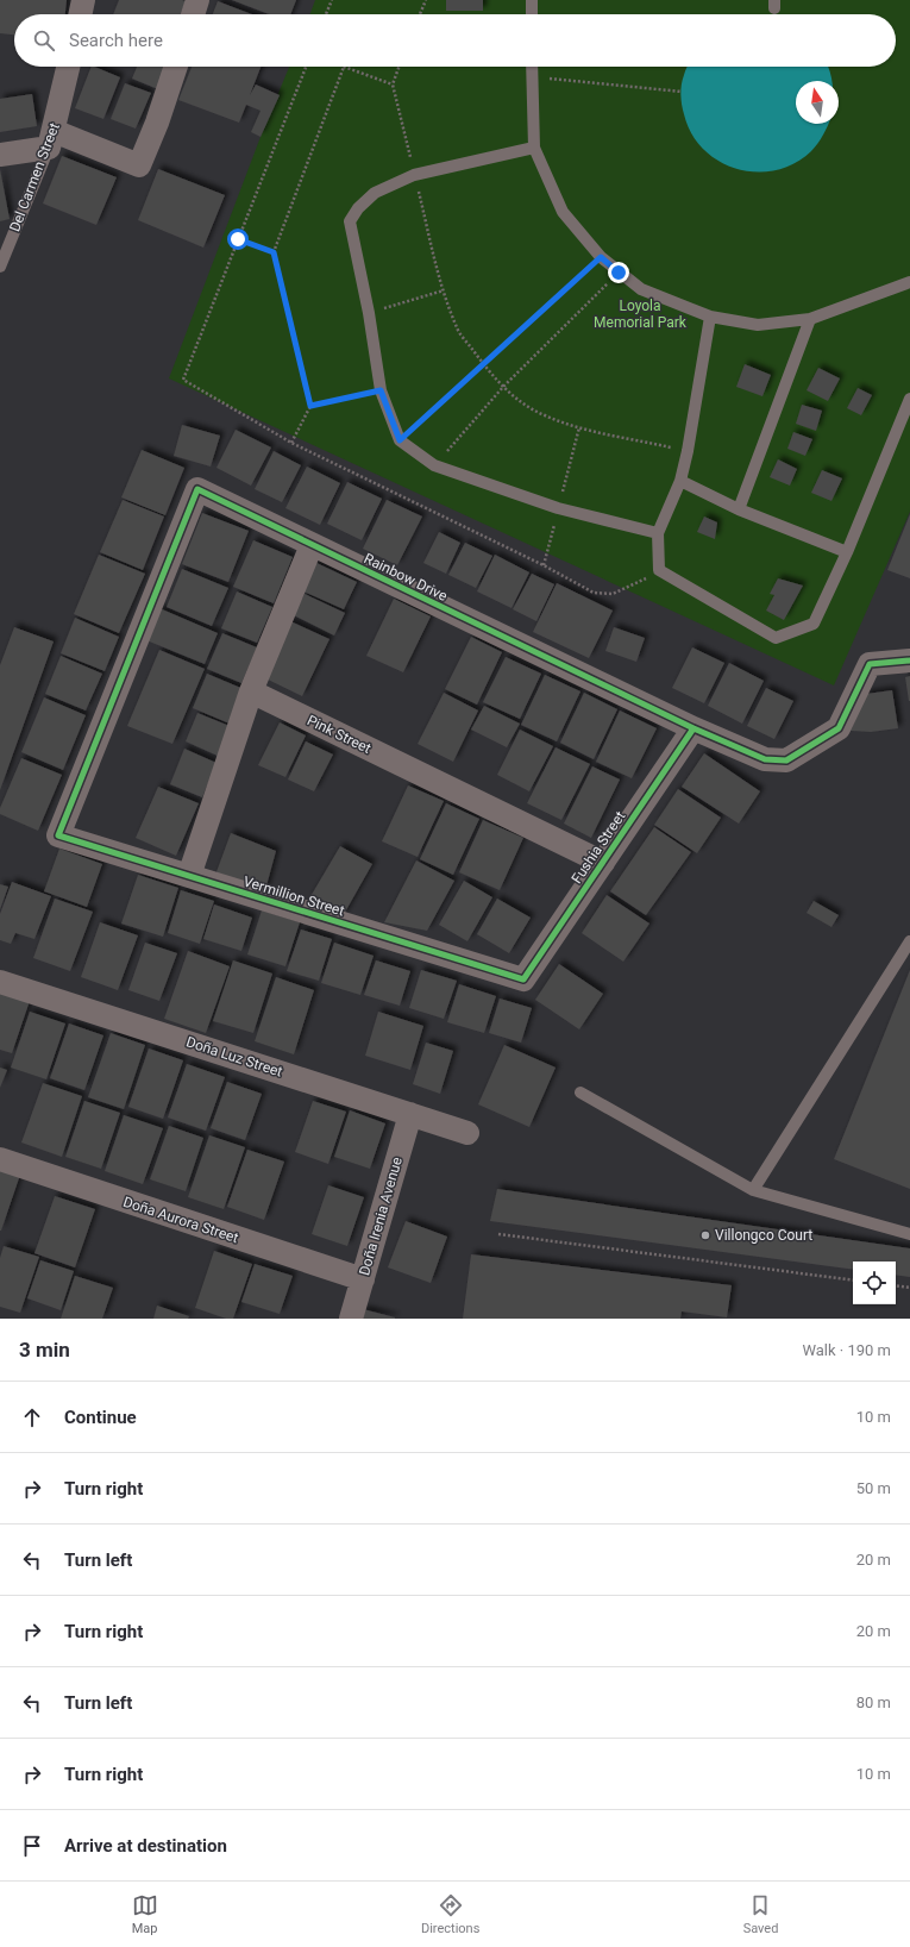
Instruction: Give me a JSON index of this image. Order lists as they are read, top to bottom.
{
  "streets": {
    "street": [
      "Del Carmen Street",
      "Rainbow Drive",
      "Pink Street",
      "Fushia Street",
      "Vermillion Street",
      "Doña Luz Street",
      "Doña Irenia Avenue",
      "Doña Aurora Street"
    ]
  },
  "crossings": [
    ["Rainbow Drive", "Fushia Street"],
    ["Rainbow Drive", "Vermillion Street"],
    ["Pink Street", "Fushia Street"],
    ["Fushia Street", "Vermillion Street"],
    ["Doña Luz Street", "Doña Irenia Avenue"],
    ["Doña Irenia Avenue", "Doña Aurora Street"]
  ],
  "parks": ["Loyola Memorial Park"],
  "places": ["Villongco Court"],
  "north": "top",
  "page": {
    "search": "Search here",
    "heading": ["3 min", "Walk · 190 m"],
    "list": [
      ["Continue", "10 m"],
      ["Turn right", "50 m"],
      ["Turn left", "20 m"],
      ["Turn right", "20 m"],
      ["Turn left", "80 m"],
      ["Turn right", "10 m"],
      "Arrive at destination"
    ],
    "nav": ["Map", "Directions", "Saved"]
  }
}
